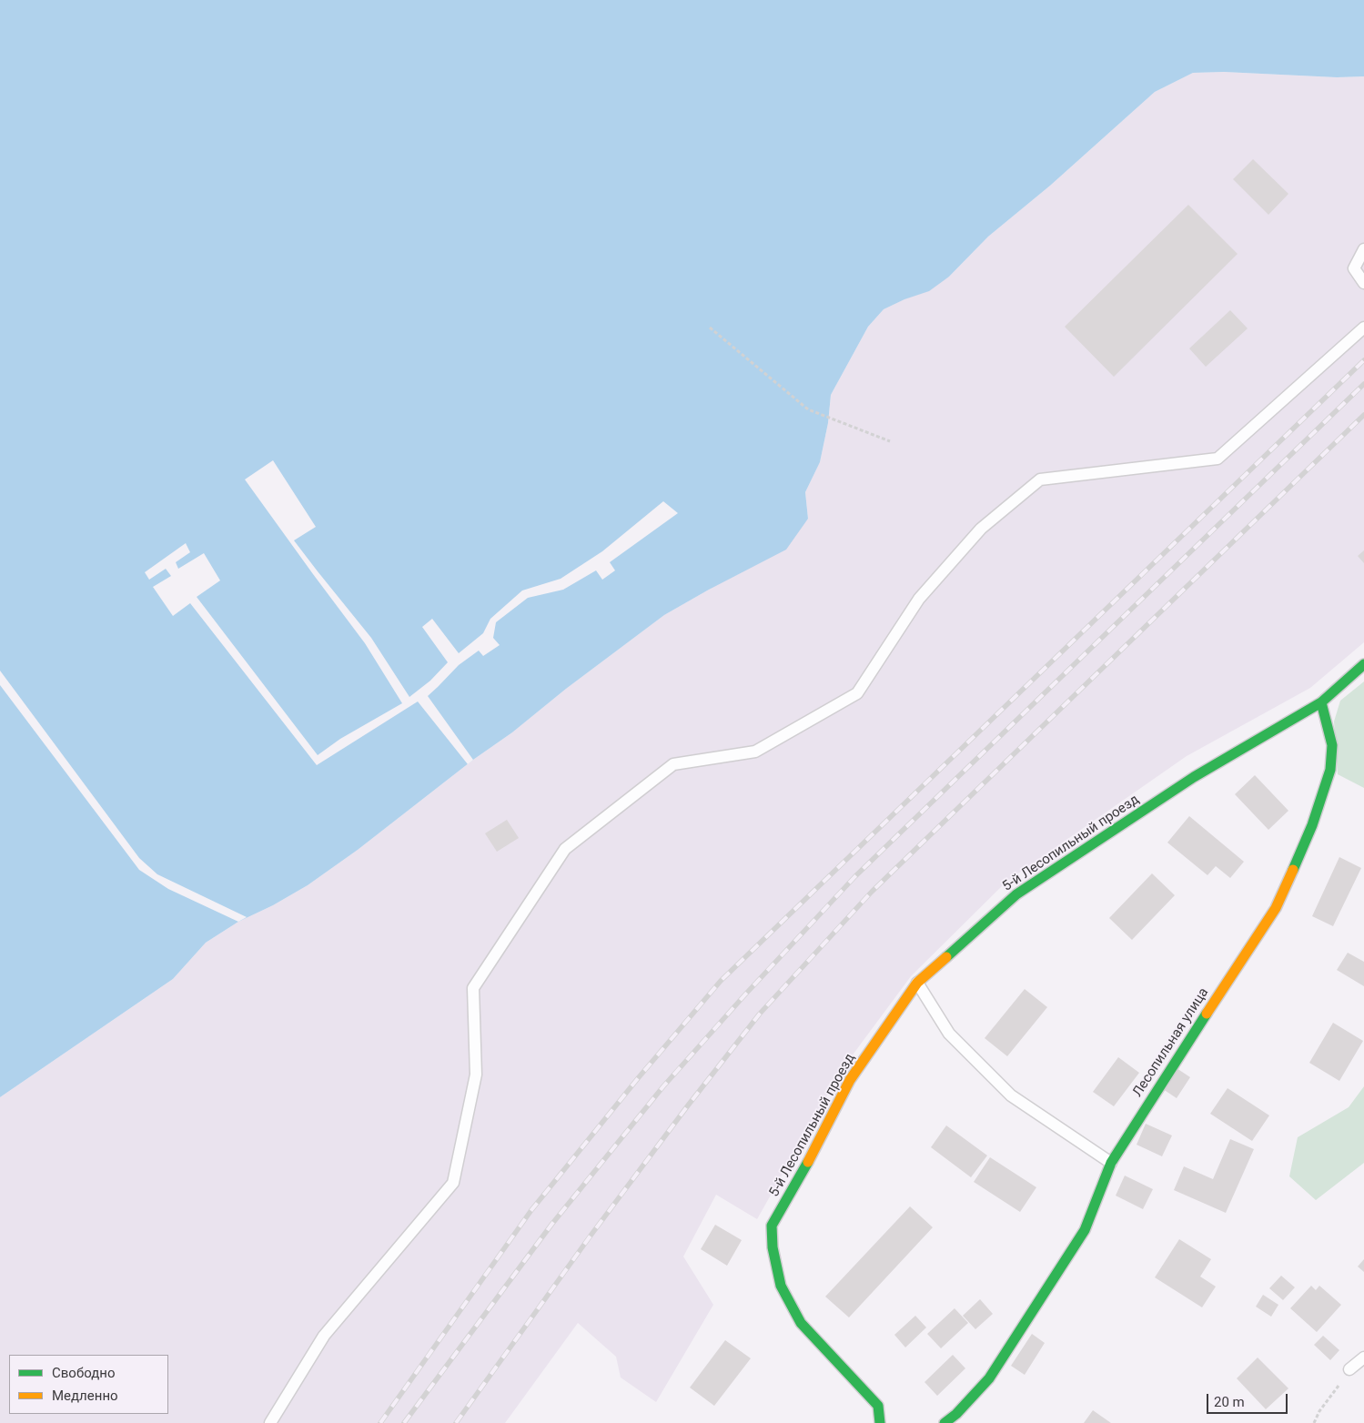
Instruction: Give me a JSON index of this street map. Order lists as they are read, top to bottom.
{
  "streets": {
    "street": ["5-й Лесопильный проезд", "Лесопильная улица"]
  },
  "crossings": [
    ["5-й Лесопильный проезд", "Лесопильная улица"]
  ],
  "legend": ["Свободно", "Медленно"],
  "scale_bar": "20 m"
}
